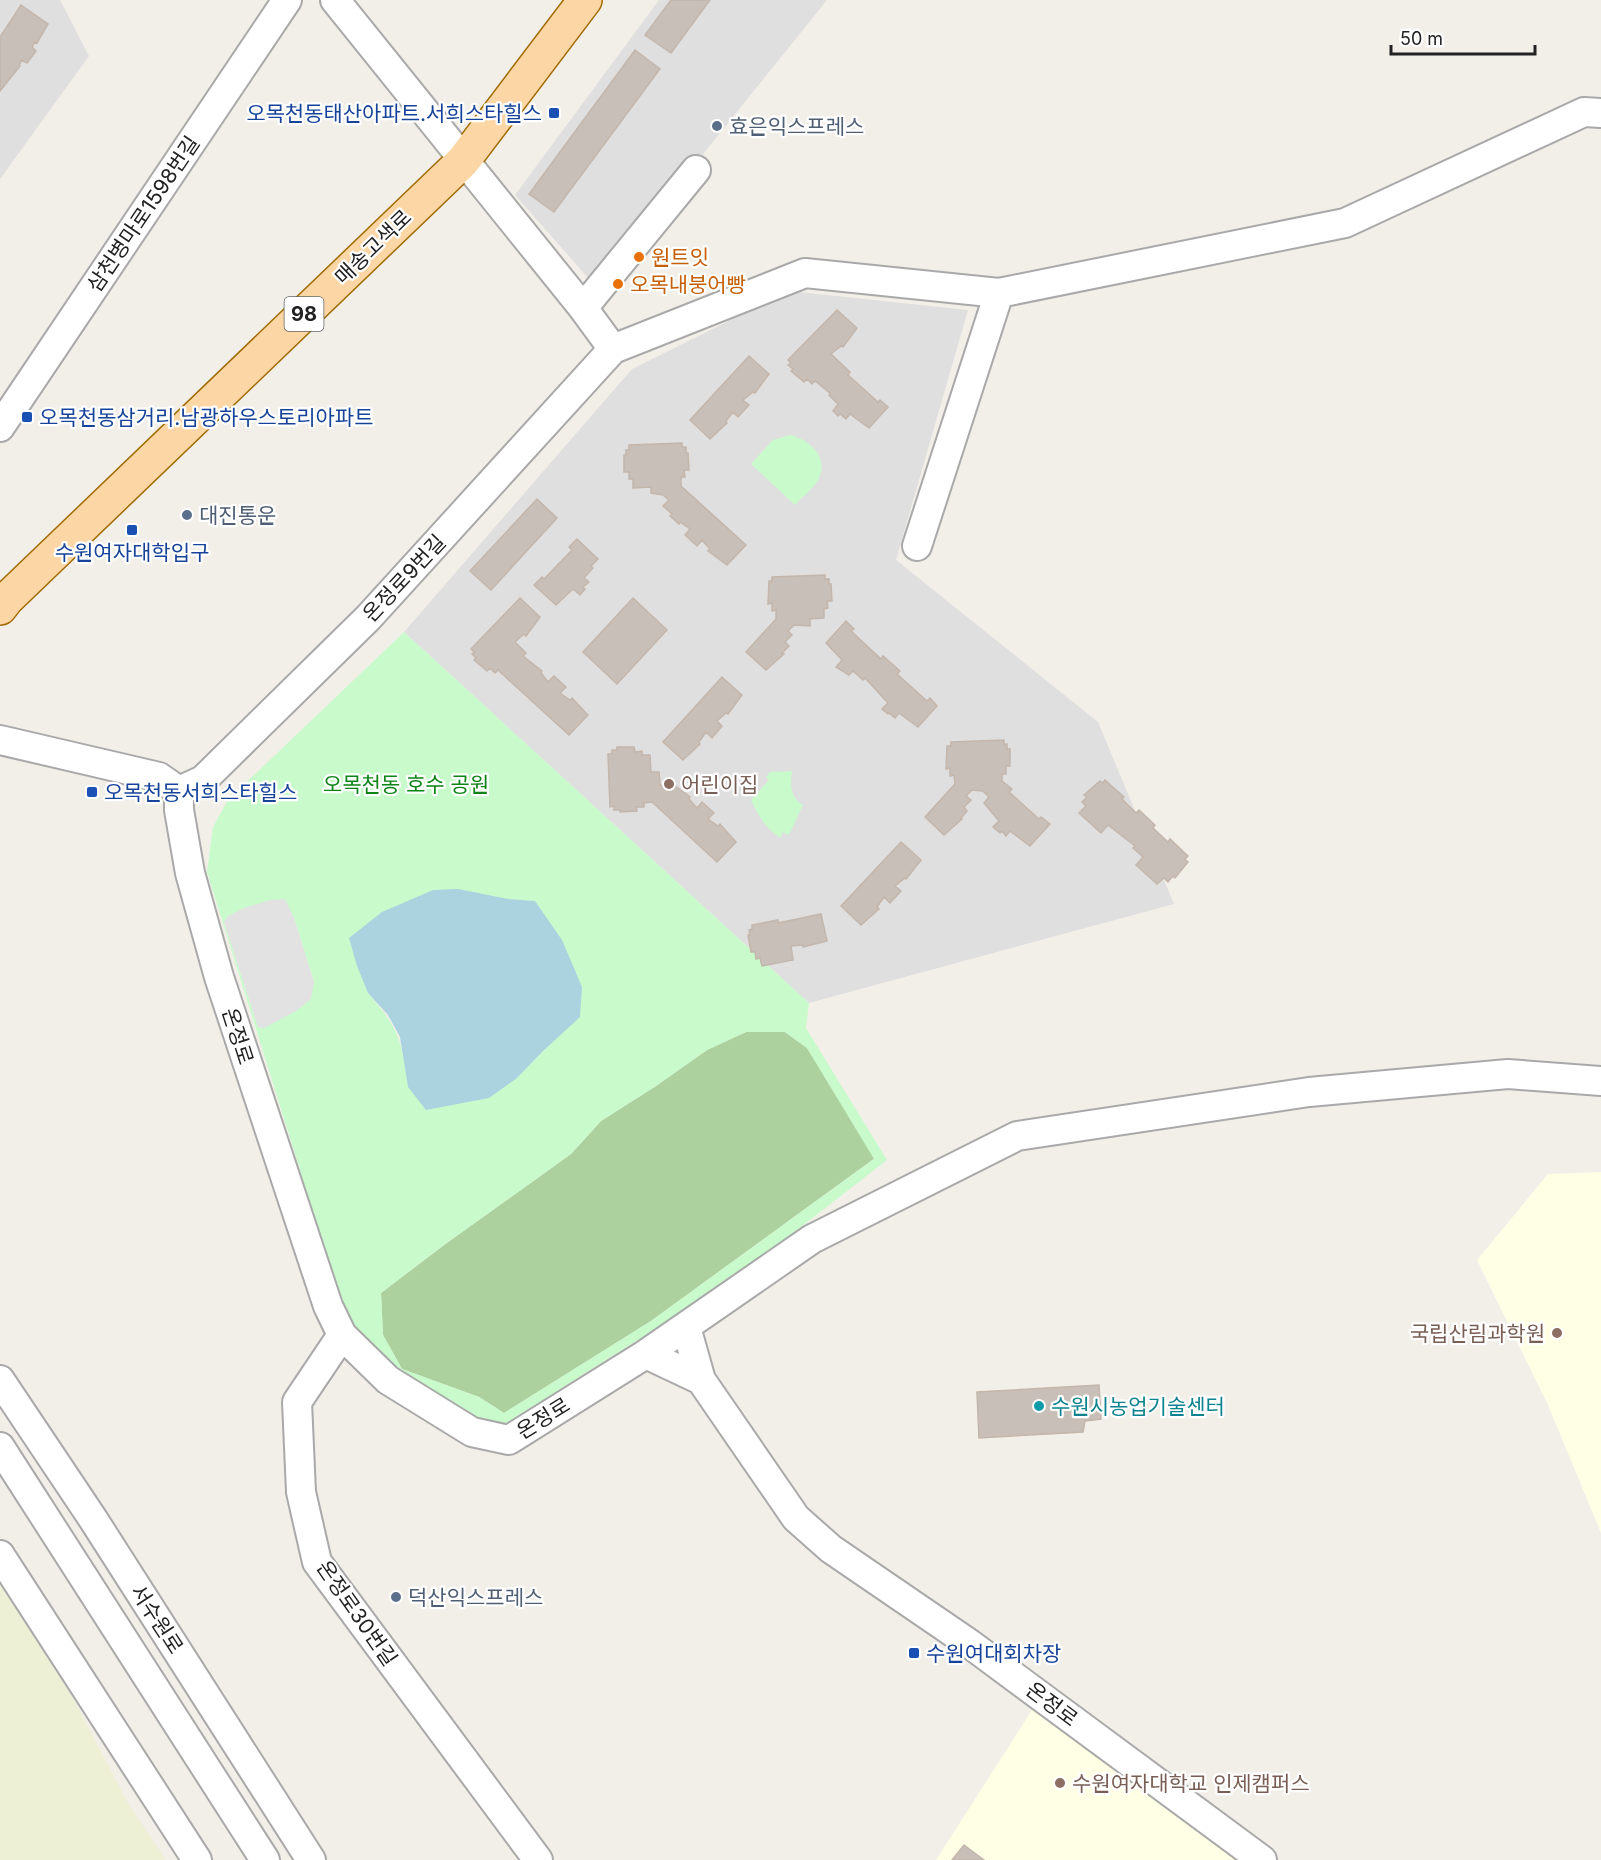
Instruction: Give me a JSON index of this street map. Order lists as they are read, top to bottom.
{
  "streets": {
    "main road": ["매송고색로", "98"],
    "street": [
      "삼천병마로1598번길",
      "온정로9번길",
      "온정로",
      "온정로30번길",
      "서수원로"
    ]
  },
  "crossings": [
    ["온정로9번길", "온정로"],
    ["온정로", "온정로30번길"]
  ],
  "parks": ["오목천동 호수 공원"],
  "places": {
    "transit": [
      "오목천동태산아파트.서희스타힐스",
      "오목천동삼거리.남광하우스토리아파트",
      "수원여자대학입구",
      "오목천동서희스타힐스",
      "수원여대회차장"
    ],
    "other": [
      "효은익스프레스",
      "원트잇",
      "오목내붕어빵",
      "대진통운",
      "어린이집",
      "국립산림과학원",
      "수원시농업기술센터",
      "덕산익스프레스",
      "수원여자대학교 인제캠퍼스"
    ]
  },
  "scale_bar": "50 m"
}
